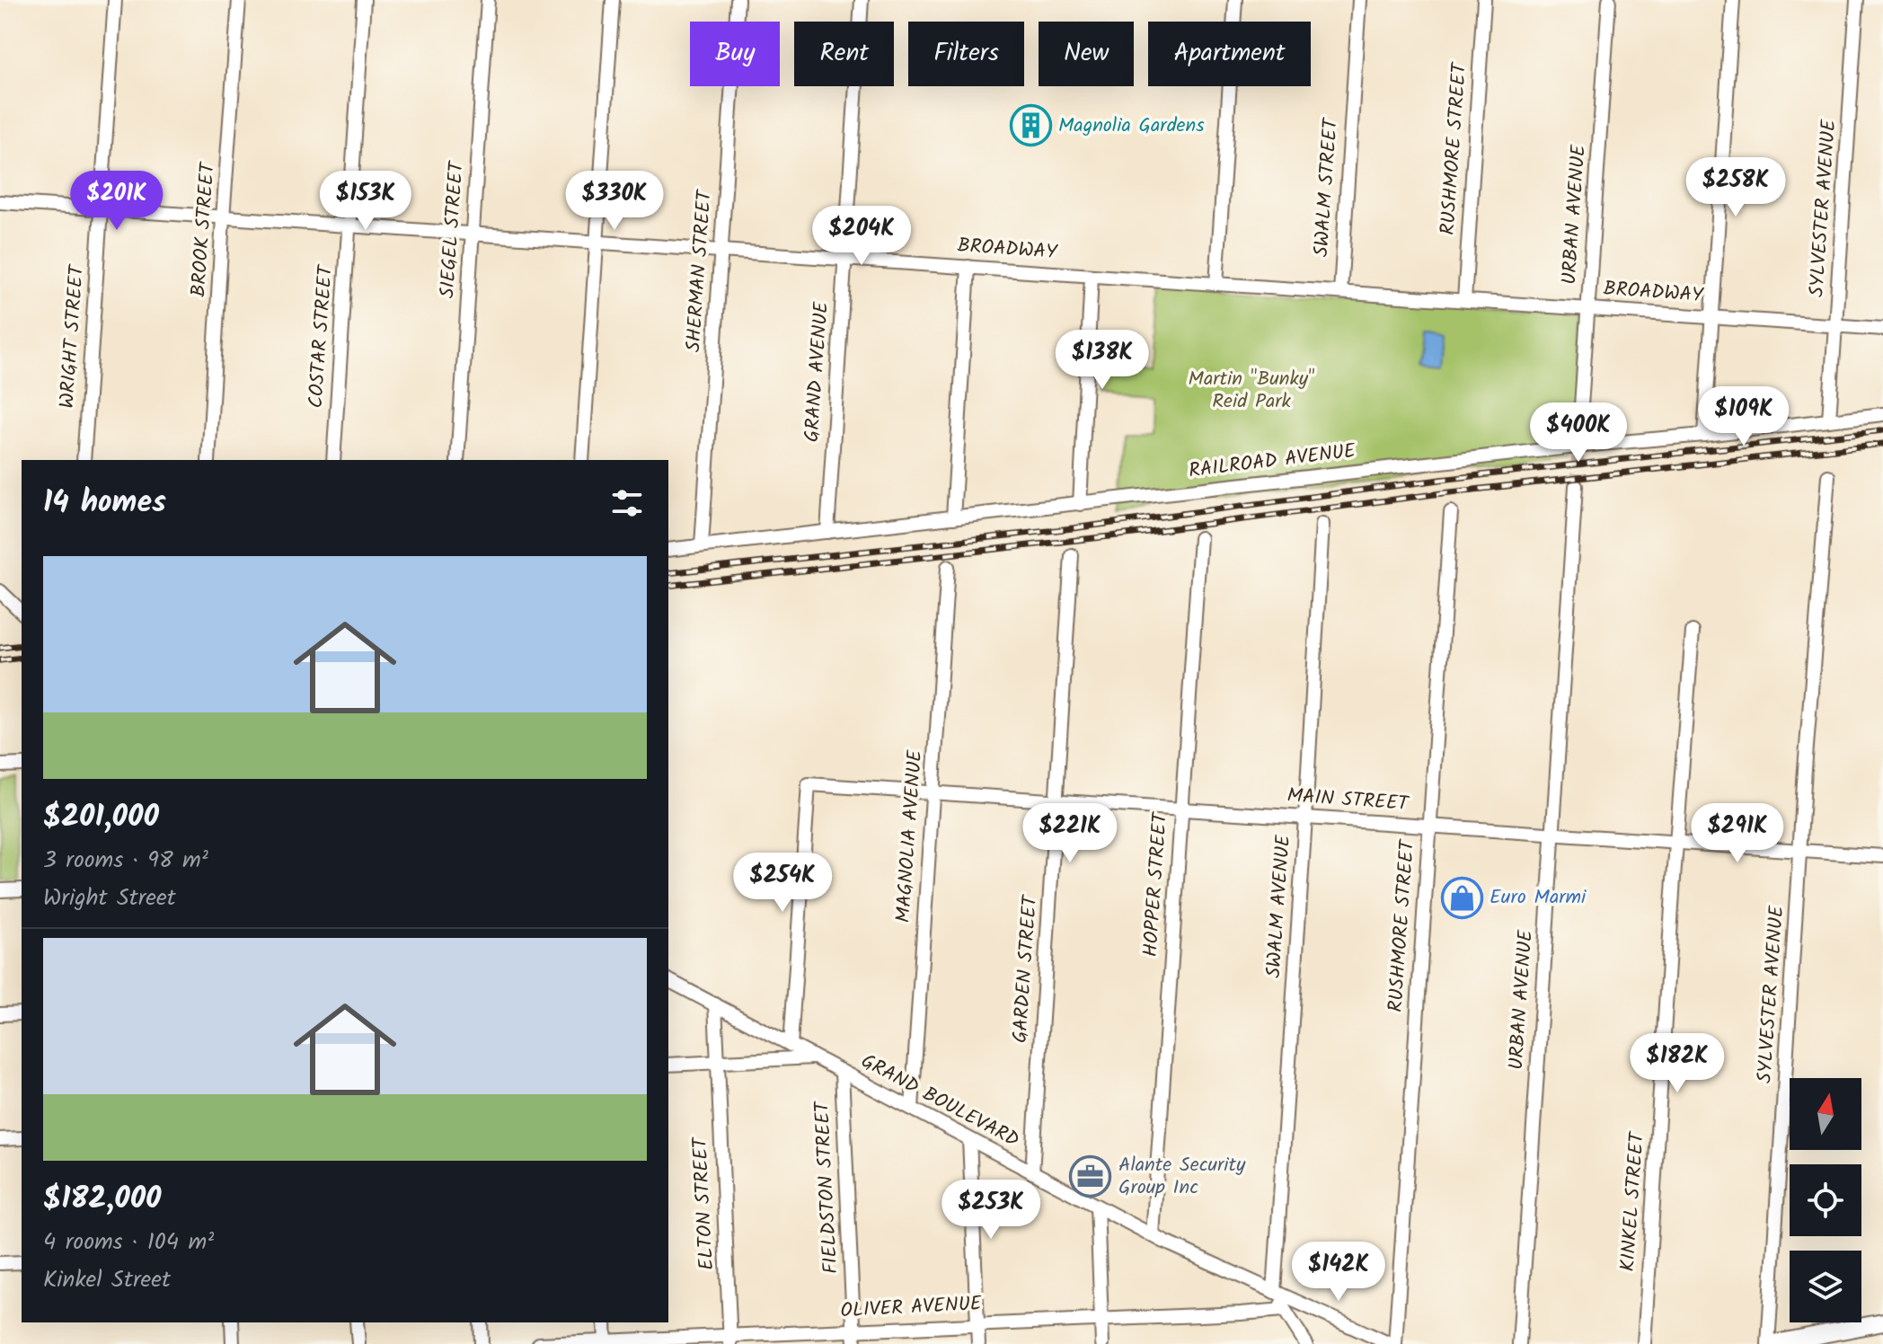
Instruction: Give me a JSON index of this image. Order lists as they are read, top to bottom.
{
  "streets": {
    "street": [
      "RUSHMORE STREET",
      "SWALM STREET",
      "SYLVESTER AVENUE",
      "URBAN AVENUE",
      "BROOK STREET",
      "SIEGEL STREET",
      "BROADWAY",
      "SHERMAN STREET",
      "WRIGHT STREET",
      "COSTAR STREET",
      "GRAND AVENUE",
      "RAILROAD AVENUE",
      "MAIN STREET",
      "MAGNOLIA AVENUE",
      "HOPPER STREET",
      "SWALM AVENUE",
      "GARDEN STREET",
      "GRAND BOULEVARD",
      "FIELDSTON STREET",
      "KINKEL STREET",
      "ELTON STREET",
      "OLIVER AVENUE"
    ]
  },
  "crossings": [
    ["RUSHMORE STREET", "BROADWAY"],
    ["RUSHMORE STREET", "MAIN STREET"],
    ["SWALM STREET", "BROADWAY"],
    ["SYLVESTER AVENUE", "BROADWAY"],
    ["SYLVESTER AVENUE", "RAILROAD AVENUE"],
    ["SYLVESTER AVENUE", "MAIN STREET"],
    ["URBAN AVENUE", "BROADWAY"],
    ["URBAN AVENUE", "MAIN STREET"],
    ["BROOK STREET", "BROADWAY"],
    ["SIEGEL STREET", "BROADWAY"],
    ["BROADWAY", "SHERMAN STREET"],
    ["BROADWAY", "WRIGHT STREET"],
    ["BROADWAY", "COSTAR STREET"],
    ["BROADWAY", "GRAND AVENUE"],
    ["SHERMAN STREET", "RAILROAD AVENUE"],
    ["GRAND AVENUE", "RAILROAD AVENUE"],
    ["MAIN STREET", "MAGNOLIA AVENUE"],
    ["MAIN STREET", "HOPPER STREET"],
    ["MAIN STREET", "SWALM AVENUE"],
    ["MAIN STREET", "GARDEN STREET"],
    ["MAIN STREET", "GRAND BOULEVARD"],
    ["MAIN STREET", "KINKEL STREET"],
    ["MAGNOLIA AVENUE", "GRAND BOULEVARD"],
    ["HOPPER STREET", "GRAND BOULEVARD"],
    ["SWALM AVENUE", "GRAND BOULEVARD"],
    ["GARDEN STREET", "GRAND BOULEVARD"],
    ["GRAND BOULEVARD", "FIELDSTON STREET"],
    ["GRAND BOULEVARD", "ELTON STREET"],
    ["FIELDSTON STREET", "OLIVER AVENUE"],
    ["ELTON STREET", "OLIVER AVENUE"]
  ],
  "parks": ["Martin \"Bunky\" Reid Park"],
  "places": {
    "building": ["Magnolia Gardens"],
    "shop": ["Euro Marmi"],
    "office": ["Alante Security Group Inc"]
  },
  "north": "top",
  "page": {
    "chip": [
      "Buy",
      "Rent",
      "Filters",
      "New",
      "Apartment"
    ],
    "price": [
      "$258K",
      "$201K",
      "$153K",
      "$330K",
      "$204K",
      "$138K",
      "$109K",
      "$400K",
      "$221K",
      "$291K",
      "$254K",
      "$182K",
      "$253K",
      "$142K"
    ],
    "heading": "14 homes",
    "list": [
      {
        "name": "$201,000",
        "note": "3 rooms · 98 m² · Wright Street"
      },
      {
        "name": "$182,000",
        "note": "4 rooms · 104 m² · Kinkel Street"
      }
    ]
  }
}
